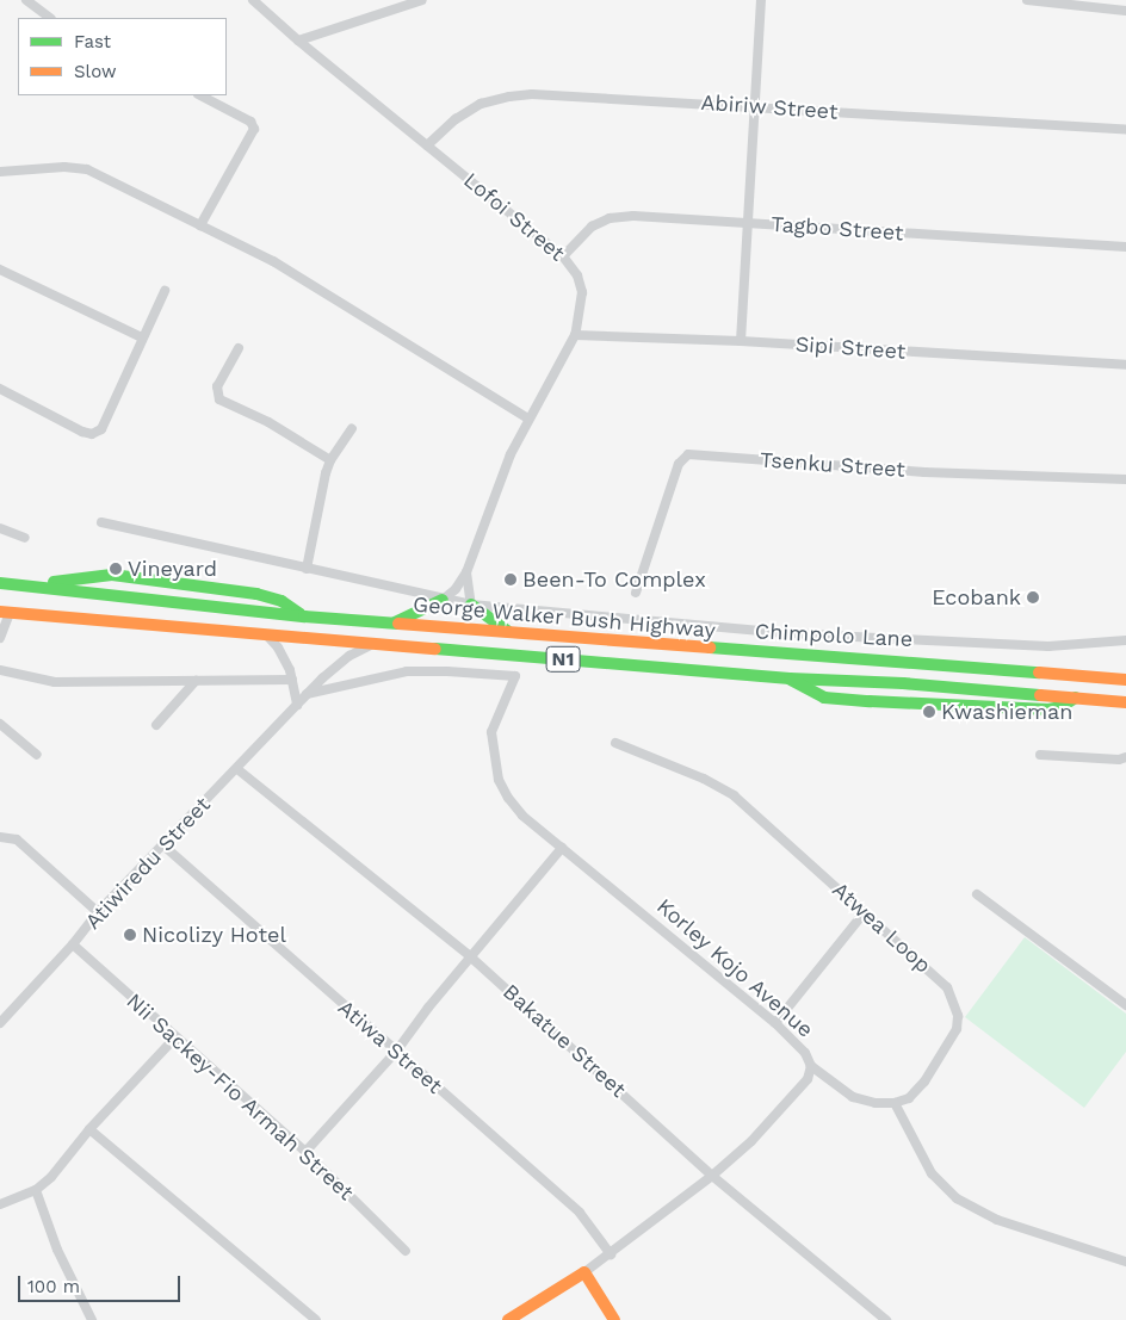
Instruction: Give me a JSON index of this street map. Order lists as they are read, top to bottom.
{
  "streets": {
    "main road": ["George Walker Bush Highway", "N1", "Korley Kojo Avenue"],
    "street": [
      "Abiriw Street",
      "Lofoi Street",
      "Tagbo Street",
      "Sipi Street",
      "Tsenku Street",
      "Chimpolo Lane",
      "Atiwiredu Street",
      "Atwea Loop",
      "Bakatue Street",
      "Atiwa Street",
      "Nii Sackey-Fio Armah Street"
    ]
  },
  "crossings": [
    ["Abiriw Street", "Lofoi Street"],
    ["Lofoi Street", "Tagbo Street"],
    ["Lofoi Street", "Sipi Street"],
    ["Lofoi Street", "Chimpolo Lane"],
    ["George Walker Bush Highway", "Atiwiredu Street"],
    ["Atiwiredu Street", "Korley Kojo Avenue"],
    ["Atiwiredu Street", "Bakatue Street"],
    ["Atiwiredu Street", "Atiwa Street"],
    ["Atiwiredu Street", "Nii Sackey-Fio Armah Street"],
    ["Atwea Loop", "Korley Kojo Avenue"],
    ["Korley Kojo Avenue", "Bakatue Street"],
    ["Korley Kojo Avenue", "Atiwa Street"]
  ],
  "places": [
    "Vineyard",
    "Been-To Complex",
    "Ecobank",
    "Kwashieman",
    "Nicolizy Hotel"
  ],
  "legend": ["Fast", "Slow"],
  "scale_bar": "100 m"
}
